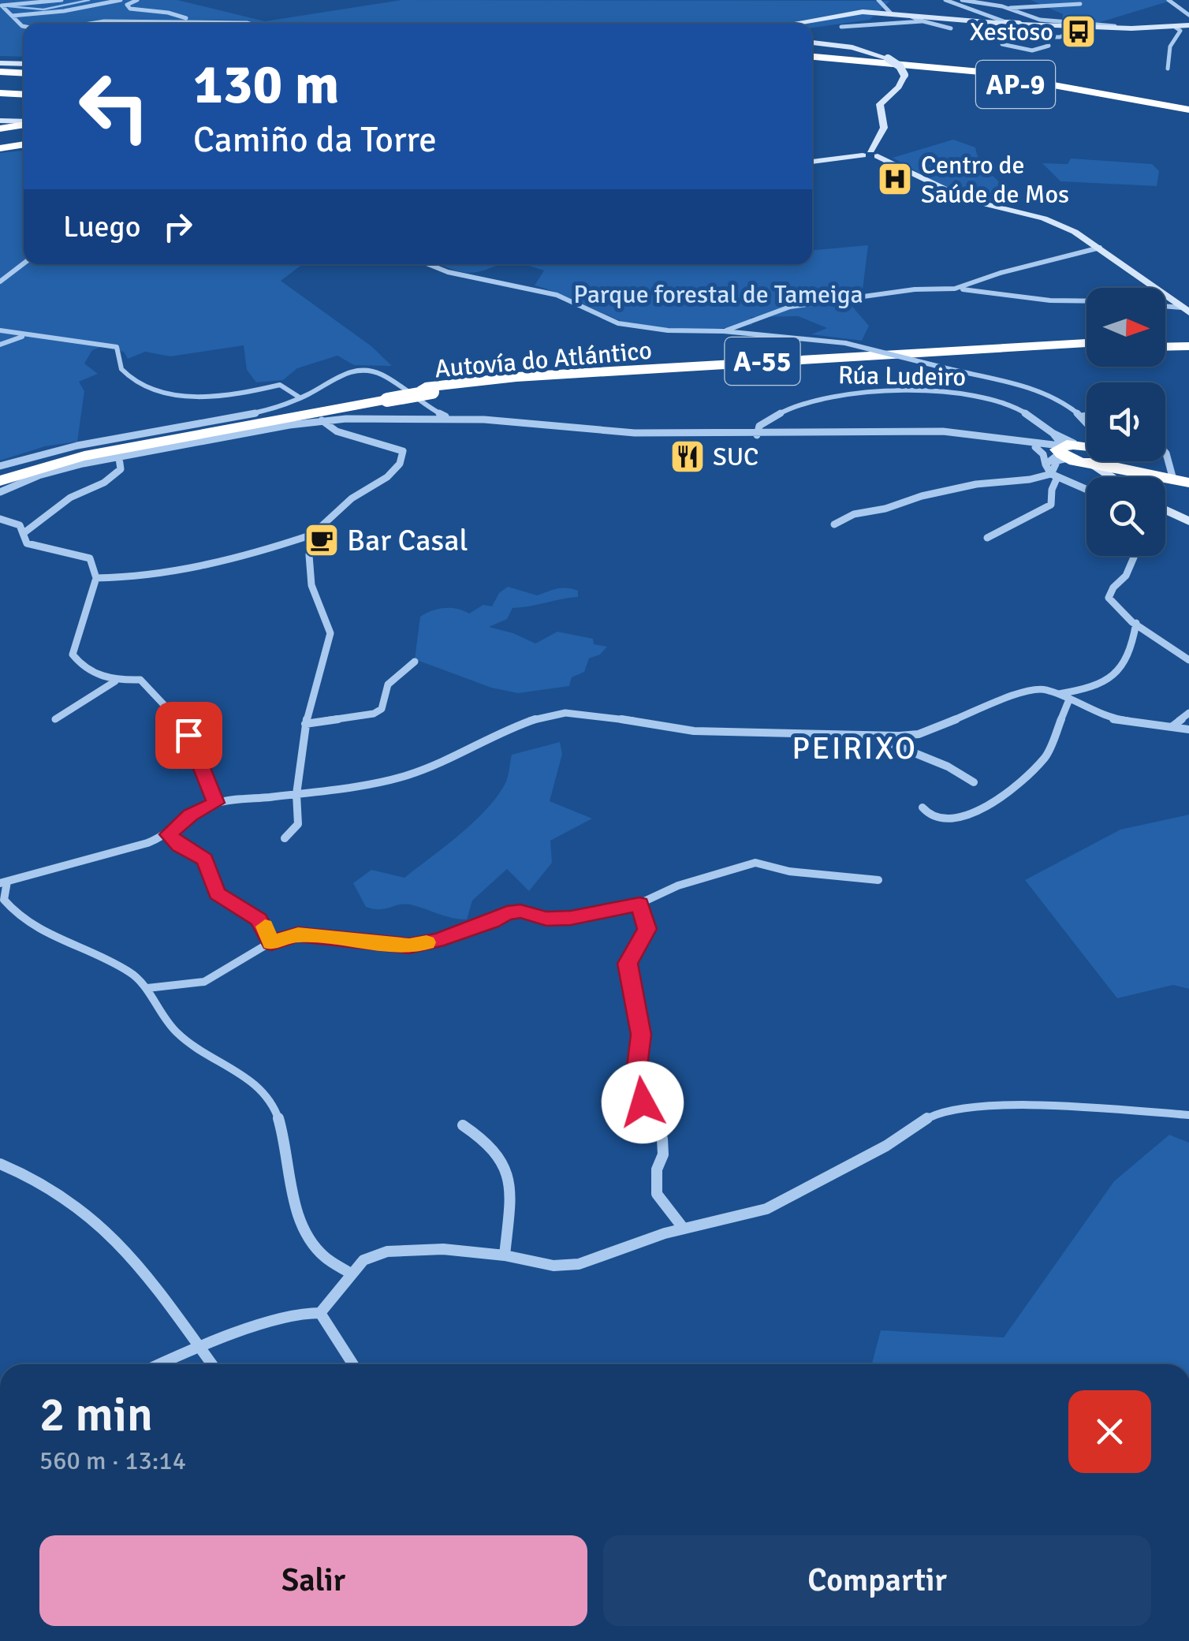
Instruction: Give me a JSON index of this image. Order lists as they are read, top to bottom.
{
  "streets": {
    "highway": ["AP-9", "Autovía do Atlántico", "A-55"],
    "street": ["Rúa Ludeiro"]
  },
  "districts": ["PEIRIXO"],
  "parks": ["Parque forestal de Tameiga"],
  "places": {
    "bus stop": ["Xestoso"],
    "hospital": ["Centro de Saúde de Mos"],
    "restaurant": ["SUC"],
    "cafe": ["Bar Casal"]
  },
  "north": "right",
  "page": {
    "turn": ["130 m", "Camiño da Torre"],
    "then": "Luego",
    "heading": ["2 min", "560 m · 13:14"],
    "buttons": ["Salir", "Compartir"]
  }
}
